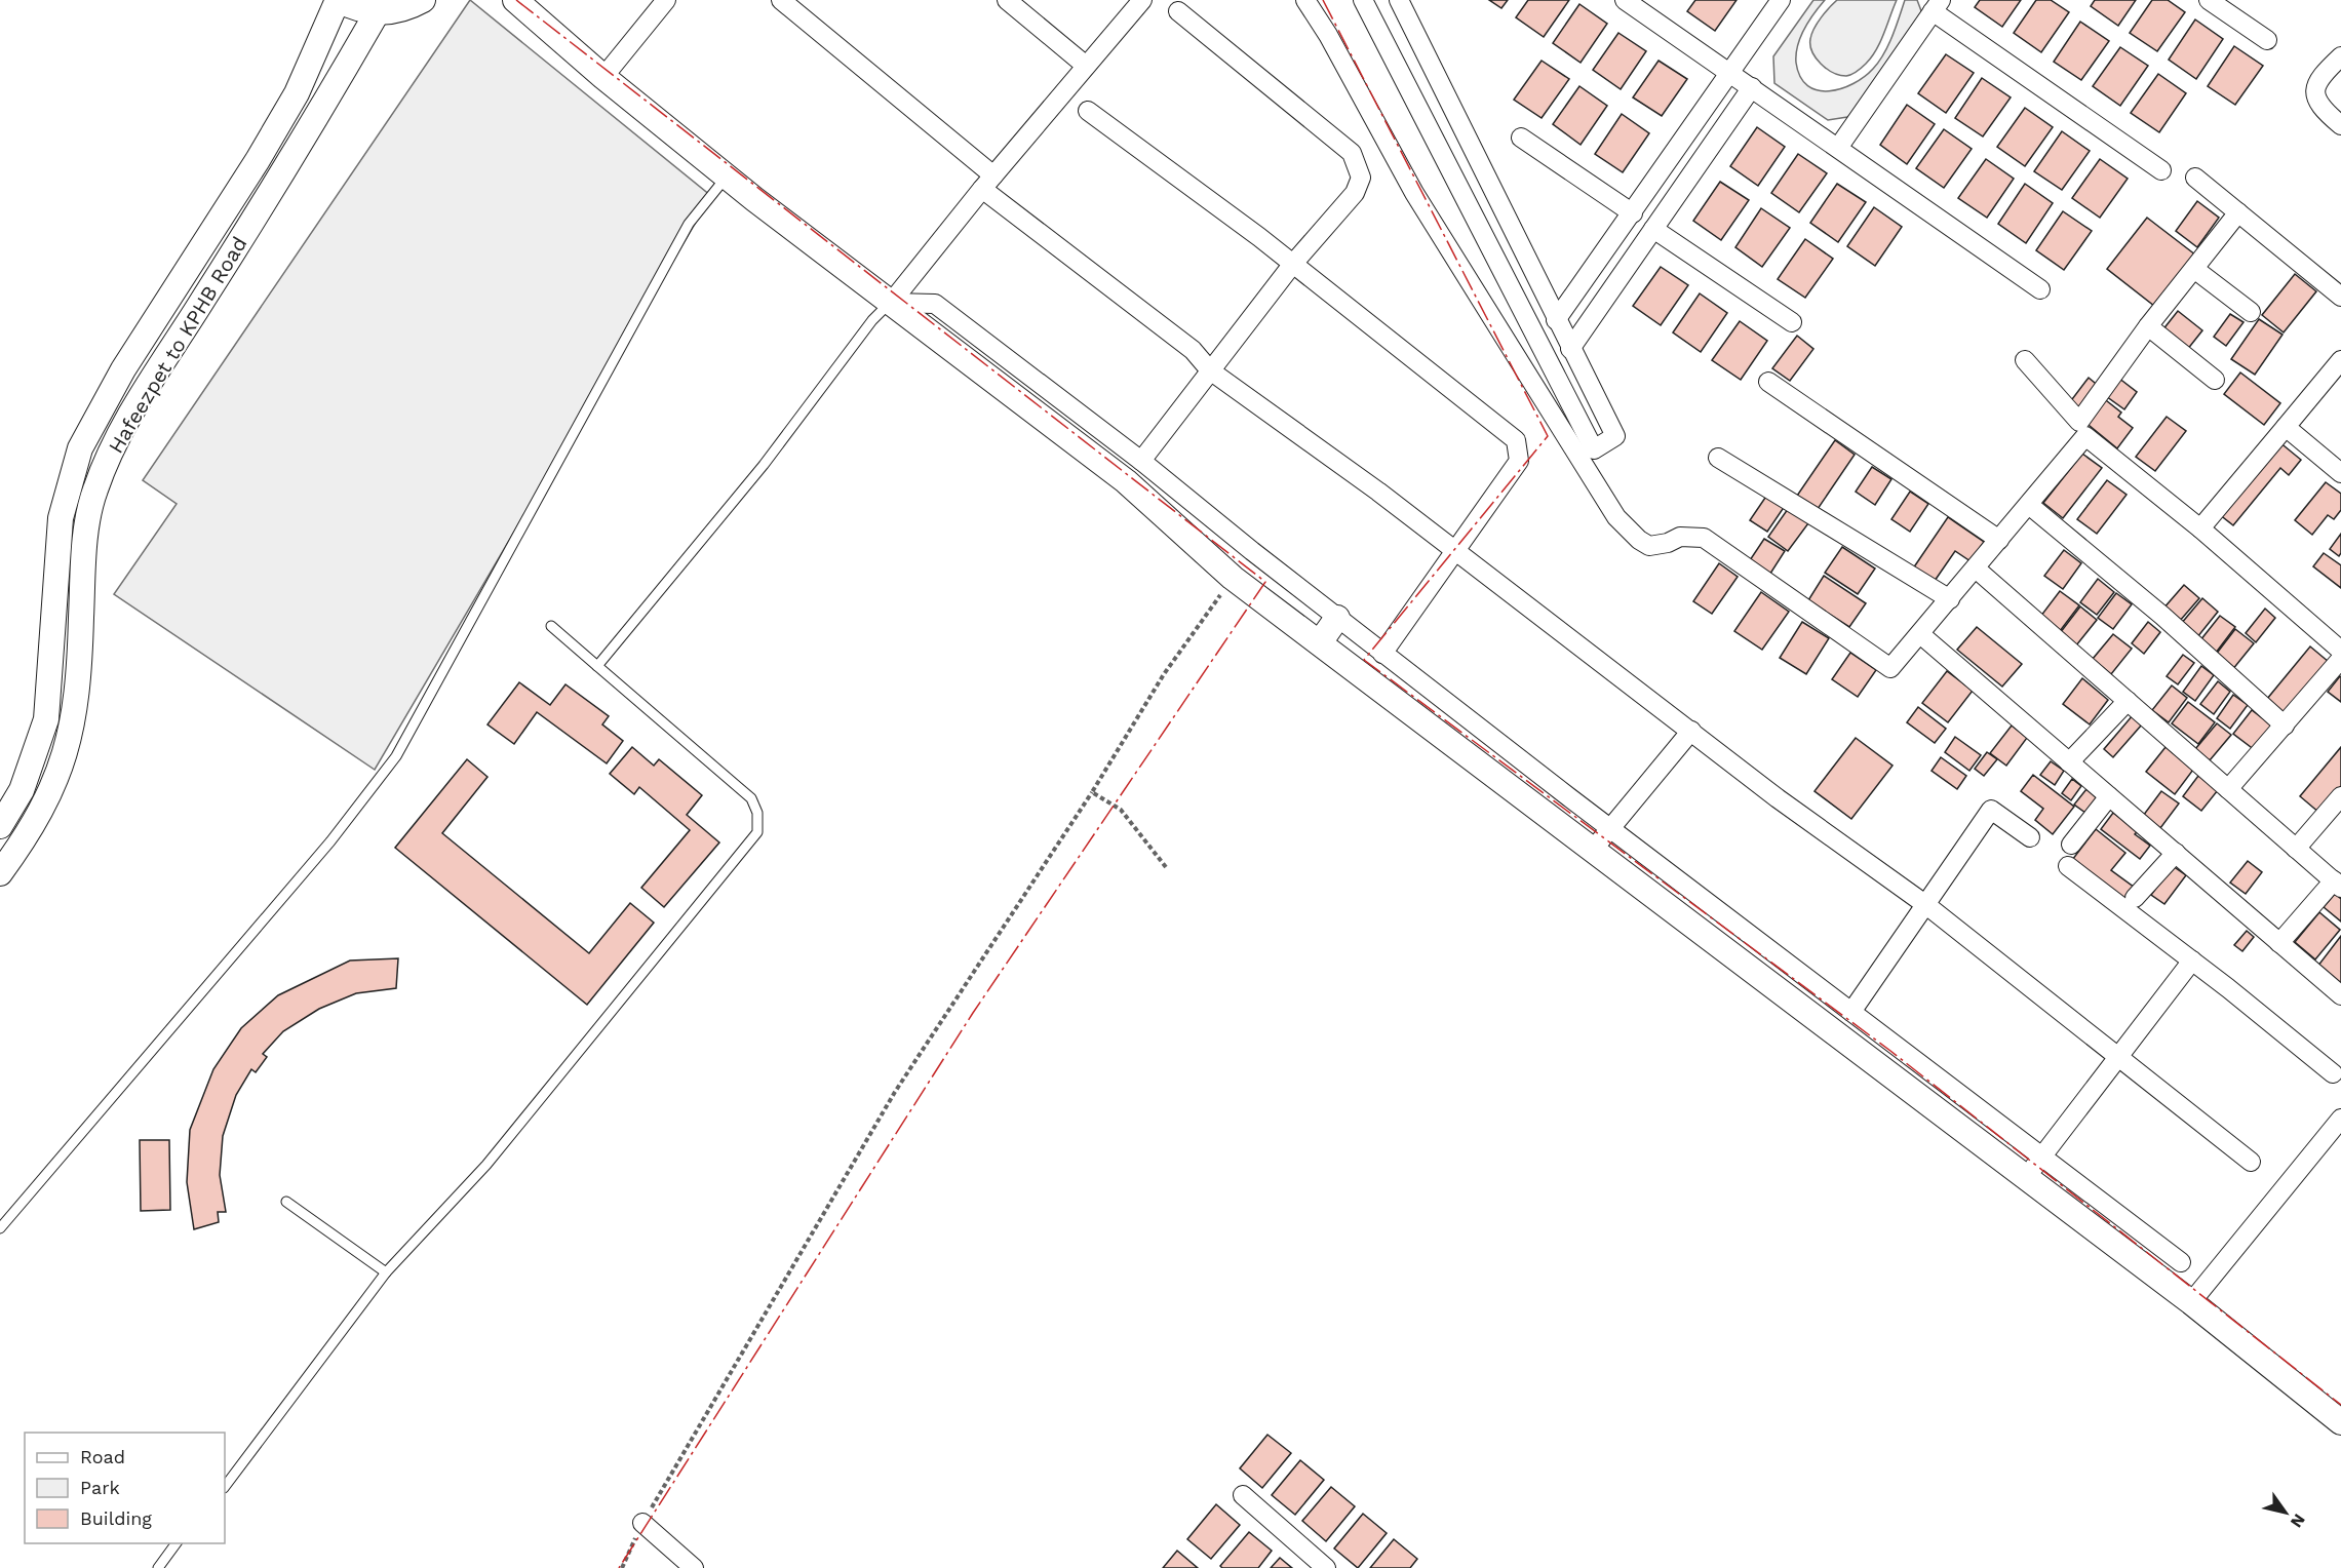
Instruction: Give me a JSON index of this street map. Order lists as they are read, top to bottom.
{
  "streets": {
    "street": ["Hafeezpet to KPHB Road"]
  },
  "legend": ["Road", "Park", "Building"],
  "north": "bottom right"
}
